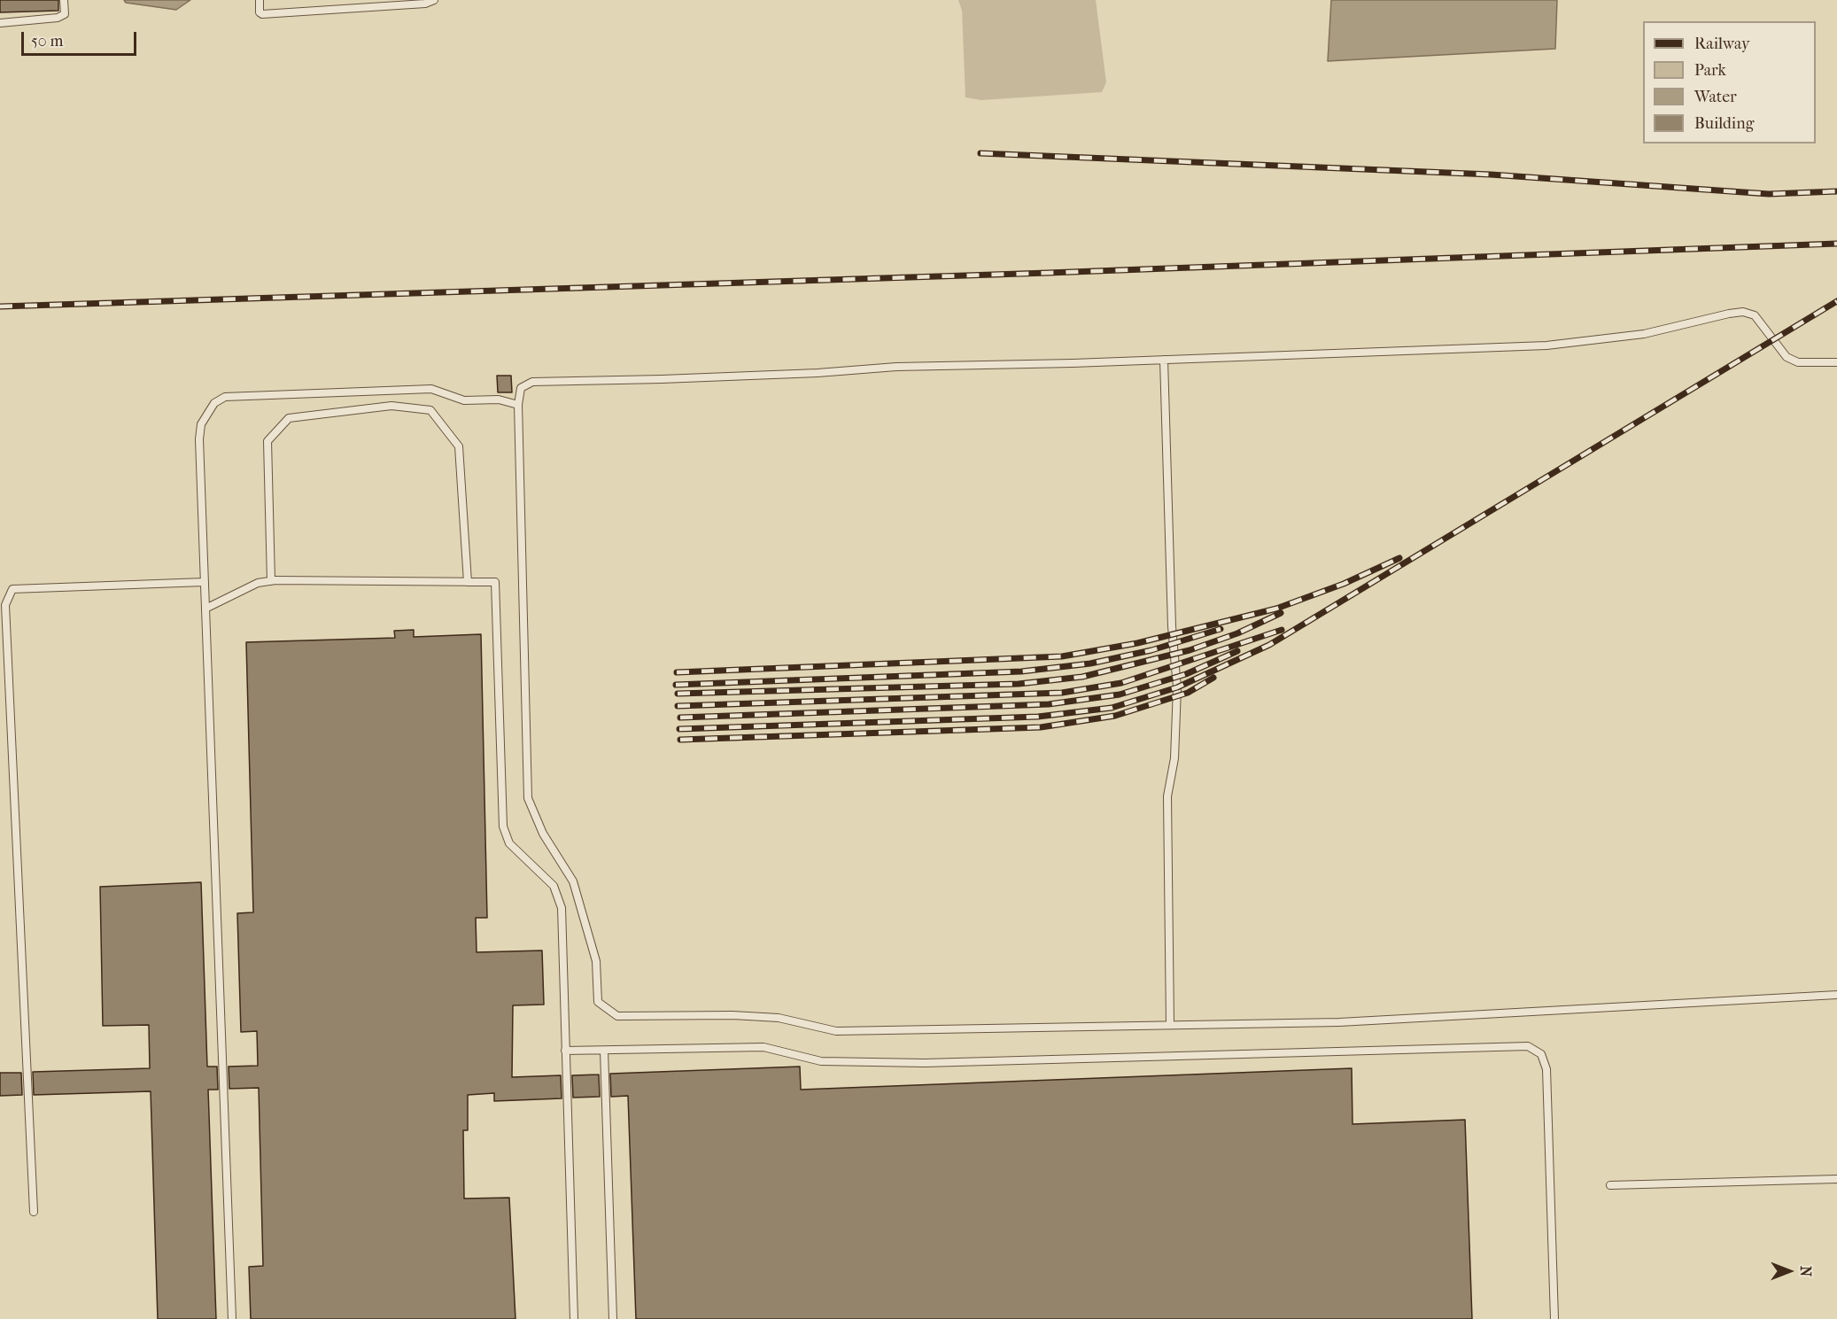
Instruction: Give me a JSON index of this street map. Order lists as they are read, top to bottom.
{
  "legend": [
    "Railway",
    "Park",
    "Water",
    "Building"
  ],
  "scale_bar": "50 m",
  "north": "right"
}
